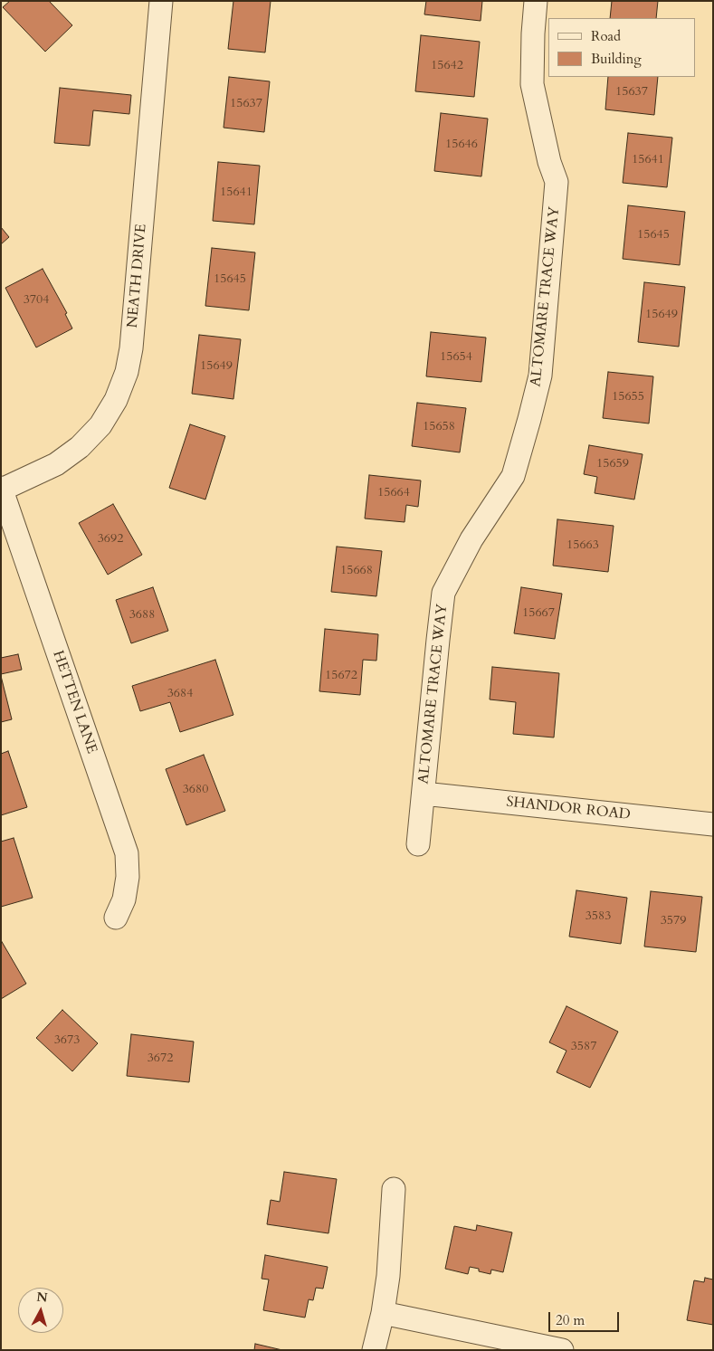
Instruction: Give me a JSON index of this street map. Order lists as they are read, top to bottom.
{
  "streets": {
    "street": [
      "NEATH DRIVE",
      "ALTOMARE TRACE WAY",
      "HETTEN LANE",
      "SHANDOR ROAD"
    ]
  },
  "crossings": [
    ["NEATH DRIVE", "HETTEN LANE"],
    ["ALTOMARE TRACE WAY", "SHANDOR ROAD"]
  ],
  "house_numbers": [
    "15642",
    "15637",
    "15637",
    "15646",
    "15641",
    "15641",
    "15645",
    "15645",
    "3704",
    "15649",
    "15654",
    "15649",
    "15655",
    "15658",
    "15659",
    "15664",
    "3692",
    "15663",
    "15668",
    "15667",
    "3688",
    "15672",
    "3684",
    "3680",
    "3583",
    "3579",
    "3673",
    "3587",
    "3672"
  ],
  "legend": ["Road", "Building"],
  "scale_bar": "20 m",
  "north": "top"
}
